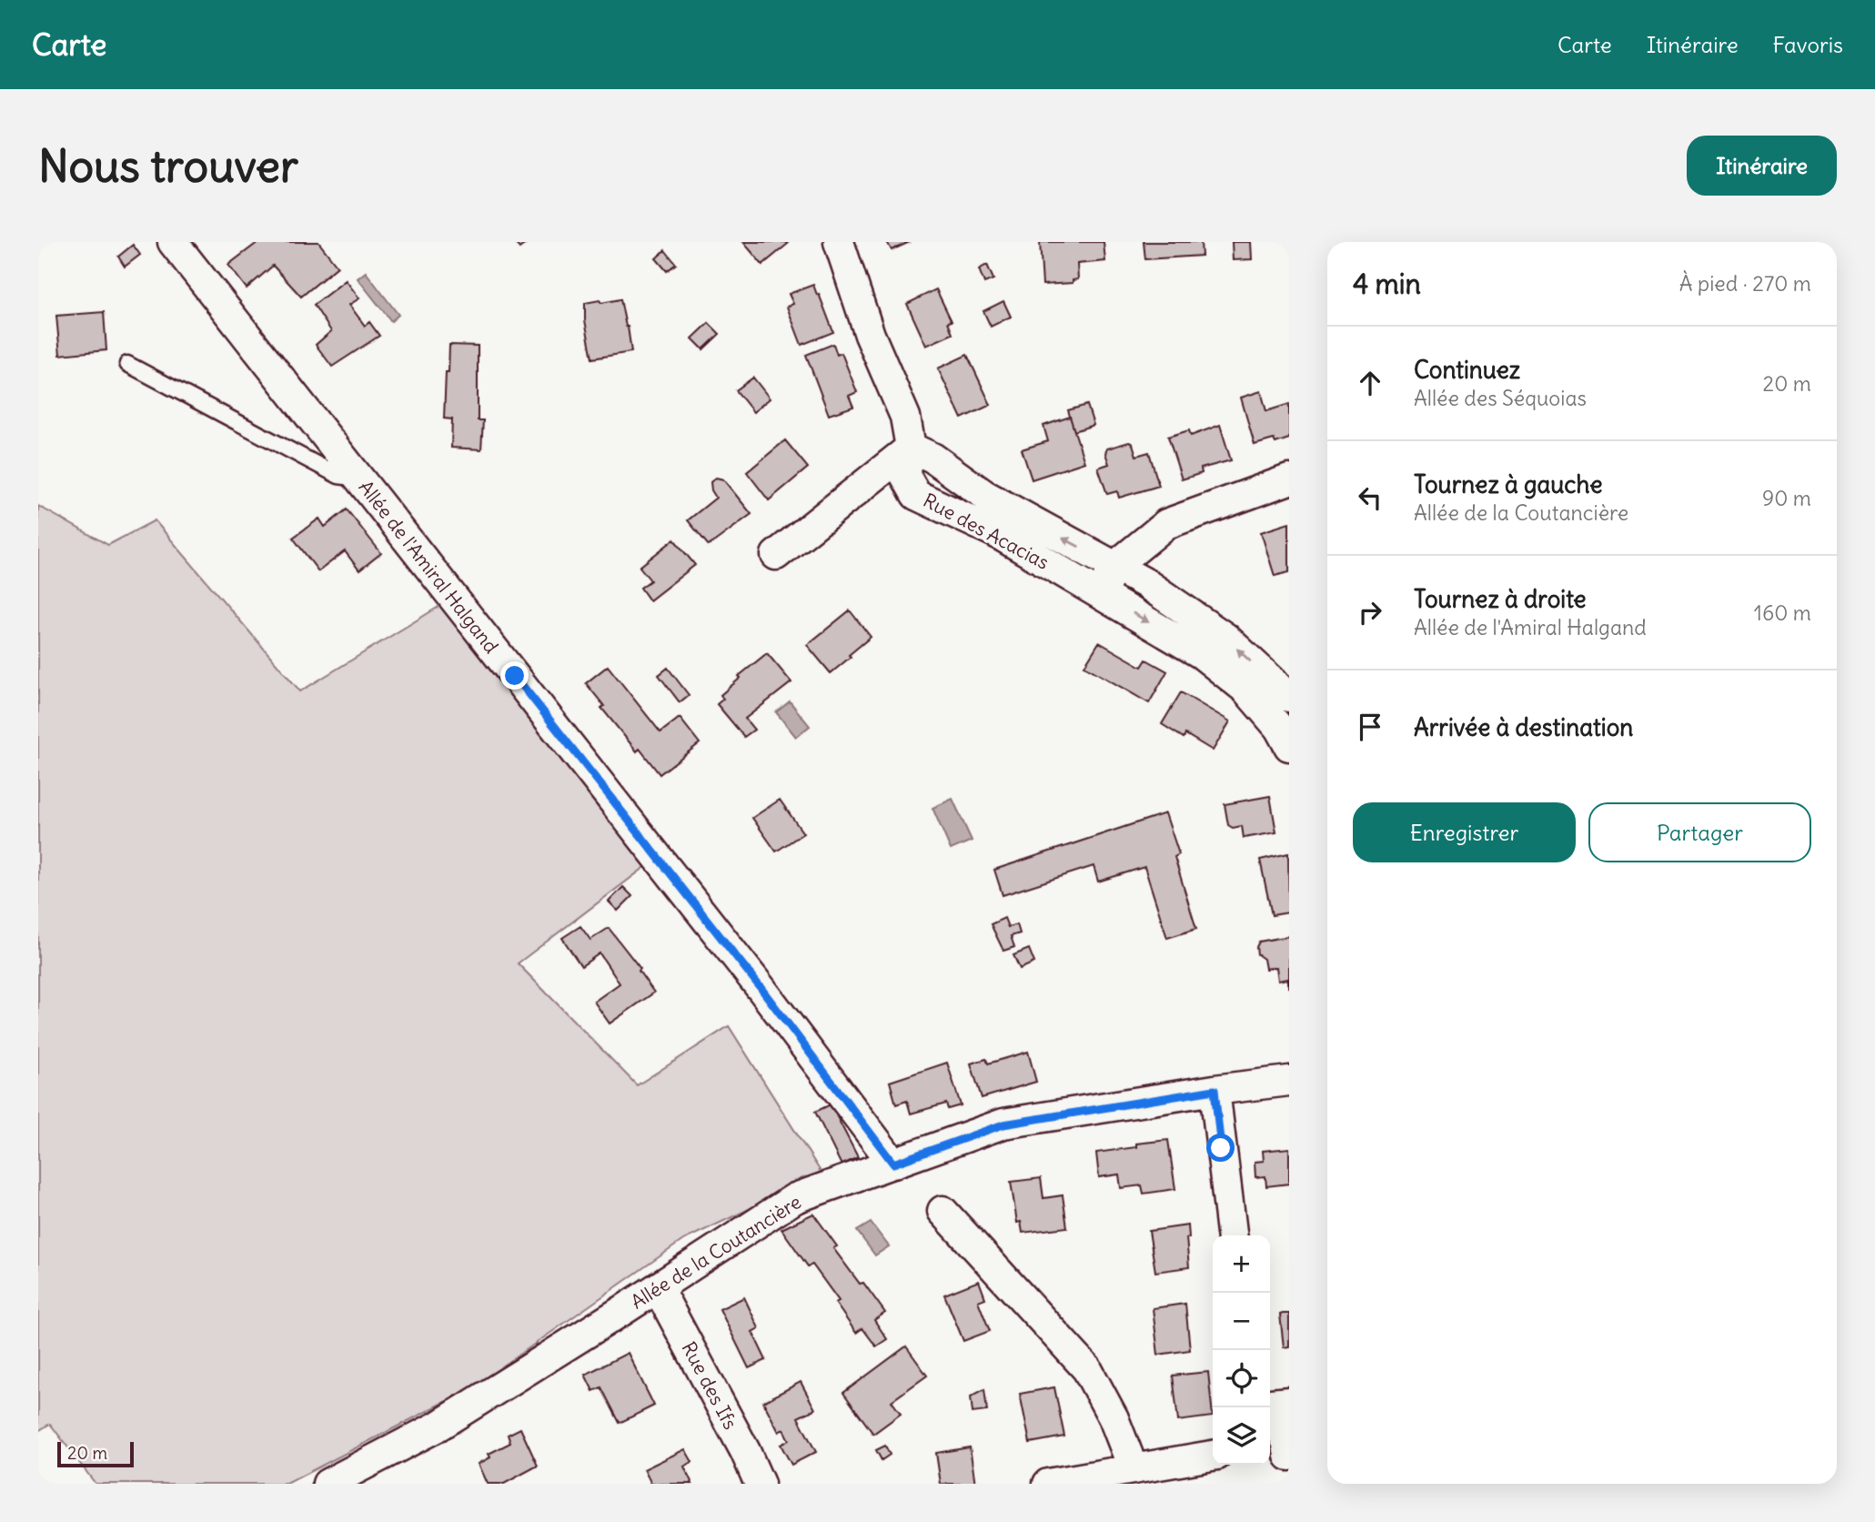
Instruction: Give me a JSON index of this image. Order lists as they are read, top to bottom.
{
  "streets": {
    "street": [
      "Rue des Acacias",
      "Allée de l'Amiral Halgand",
      "Allée de la Coutancière",
      "Rue des Ifs"
    ]
  },
  "crossings": [
    ["Allée de l'Amiral Halgand", "Allée de la Coutancière"],
    ["Allée de la Coutancière", "Rue des Ifs"]
  ],
  "scale_bar": "20 m",
  "page": {
    "header": "Carte",
    "nav": ["Carte", "Itinéraire", "Favoris"],
    "buttons": [
      "Itinéraire",
      ["Enregistrer", "Partager"]
    ],
    "title": "Nous trouver",
    "heading": ["4 min", "À pied · 270 m"],
    "list": [
      ["Continuez", "Allée des Séquoias", "20 m"],
      ["Tournez à gauche", "Allée de la Coutancière", "90 m"],
      ["Tournez à droite", "Allée de l'Amiral Halgand", "160 m"],
      "Arrivée à destination"
    ],
    "map_buttons": ["+", "−"],
    "scale": "20 m"
  }
}
